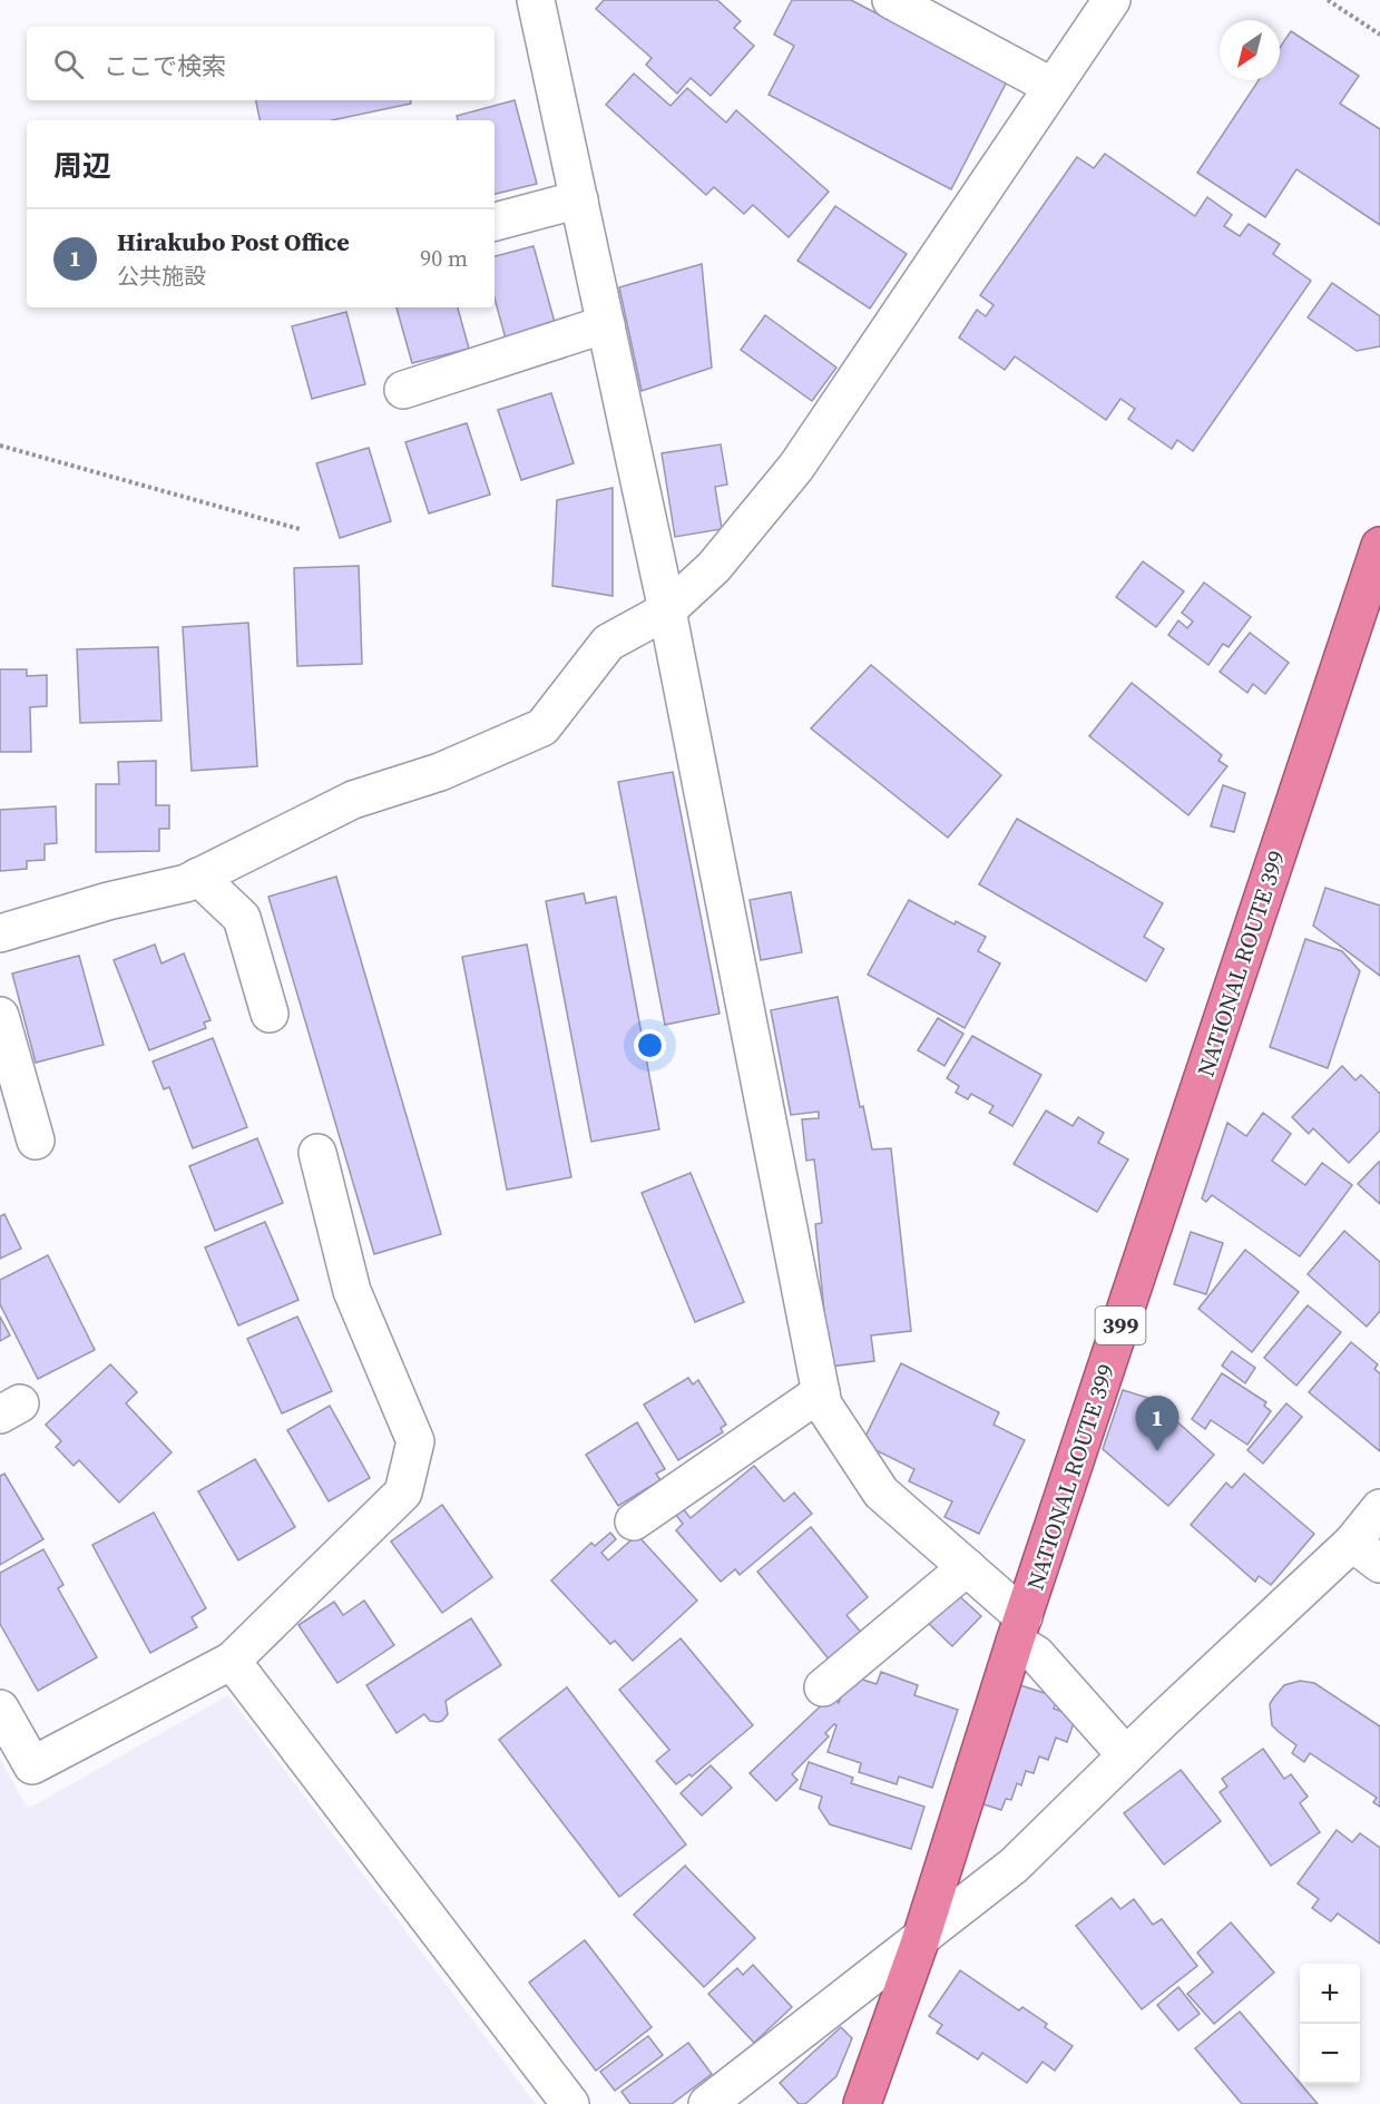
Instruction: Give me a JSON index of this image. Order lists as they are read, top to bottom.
{
  "streets": {
    "highway": ["NATIONAL ROUTE 399", "399"]
  },
  "north": "bottom left",
  "page": {
    "search": "ここで検索",
    "heading": "周辺",
    "list": [
      {
        "mark": "1",
        "name": "Hirakubo Post Office",
        "note": "公共施設",
        "value": "90 m"
      }
    ],
    "pins": "1",
    "map_buttons": ["+", "−"]
  }
}
